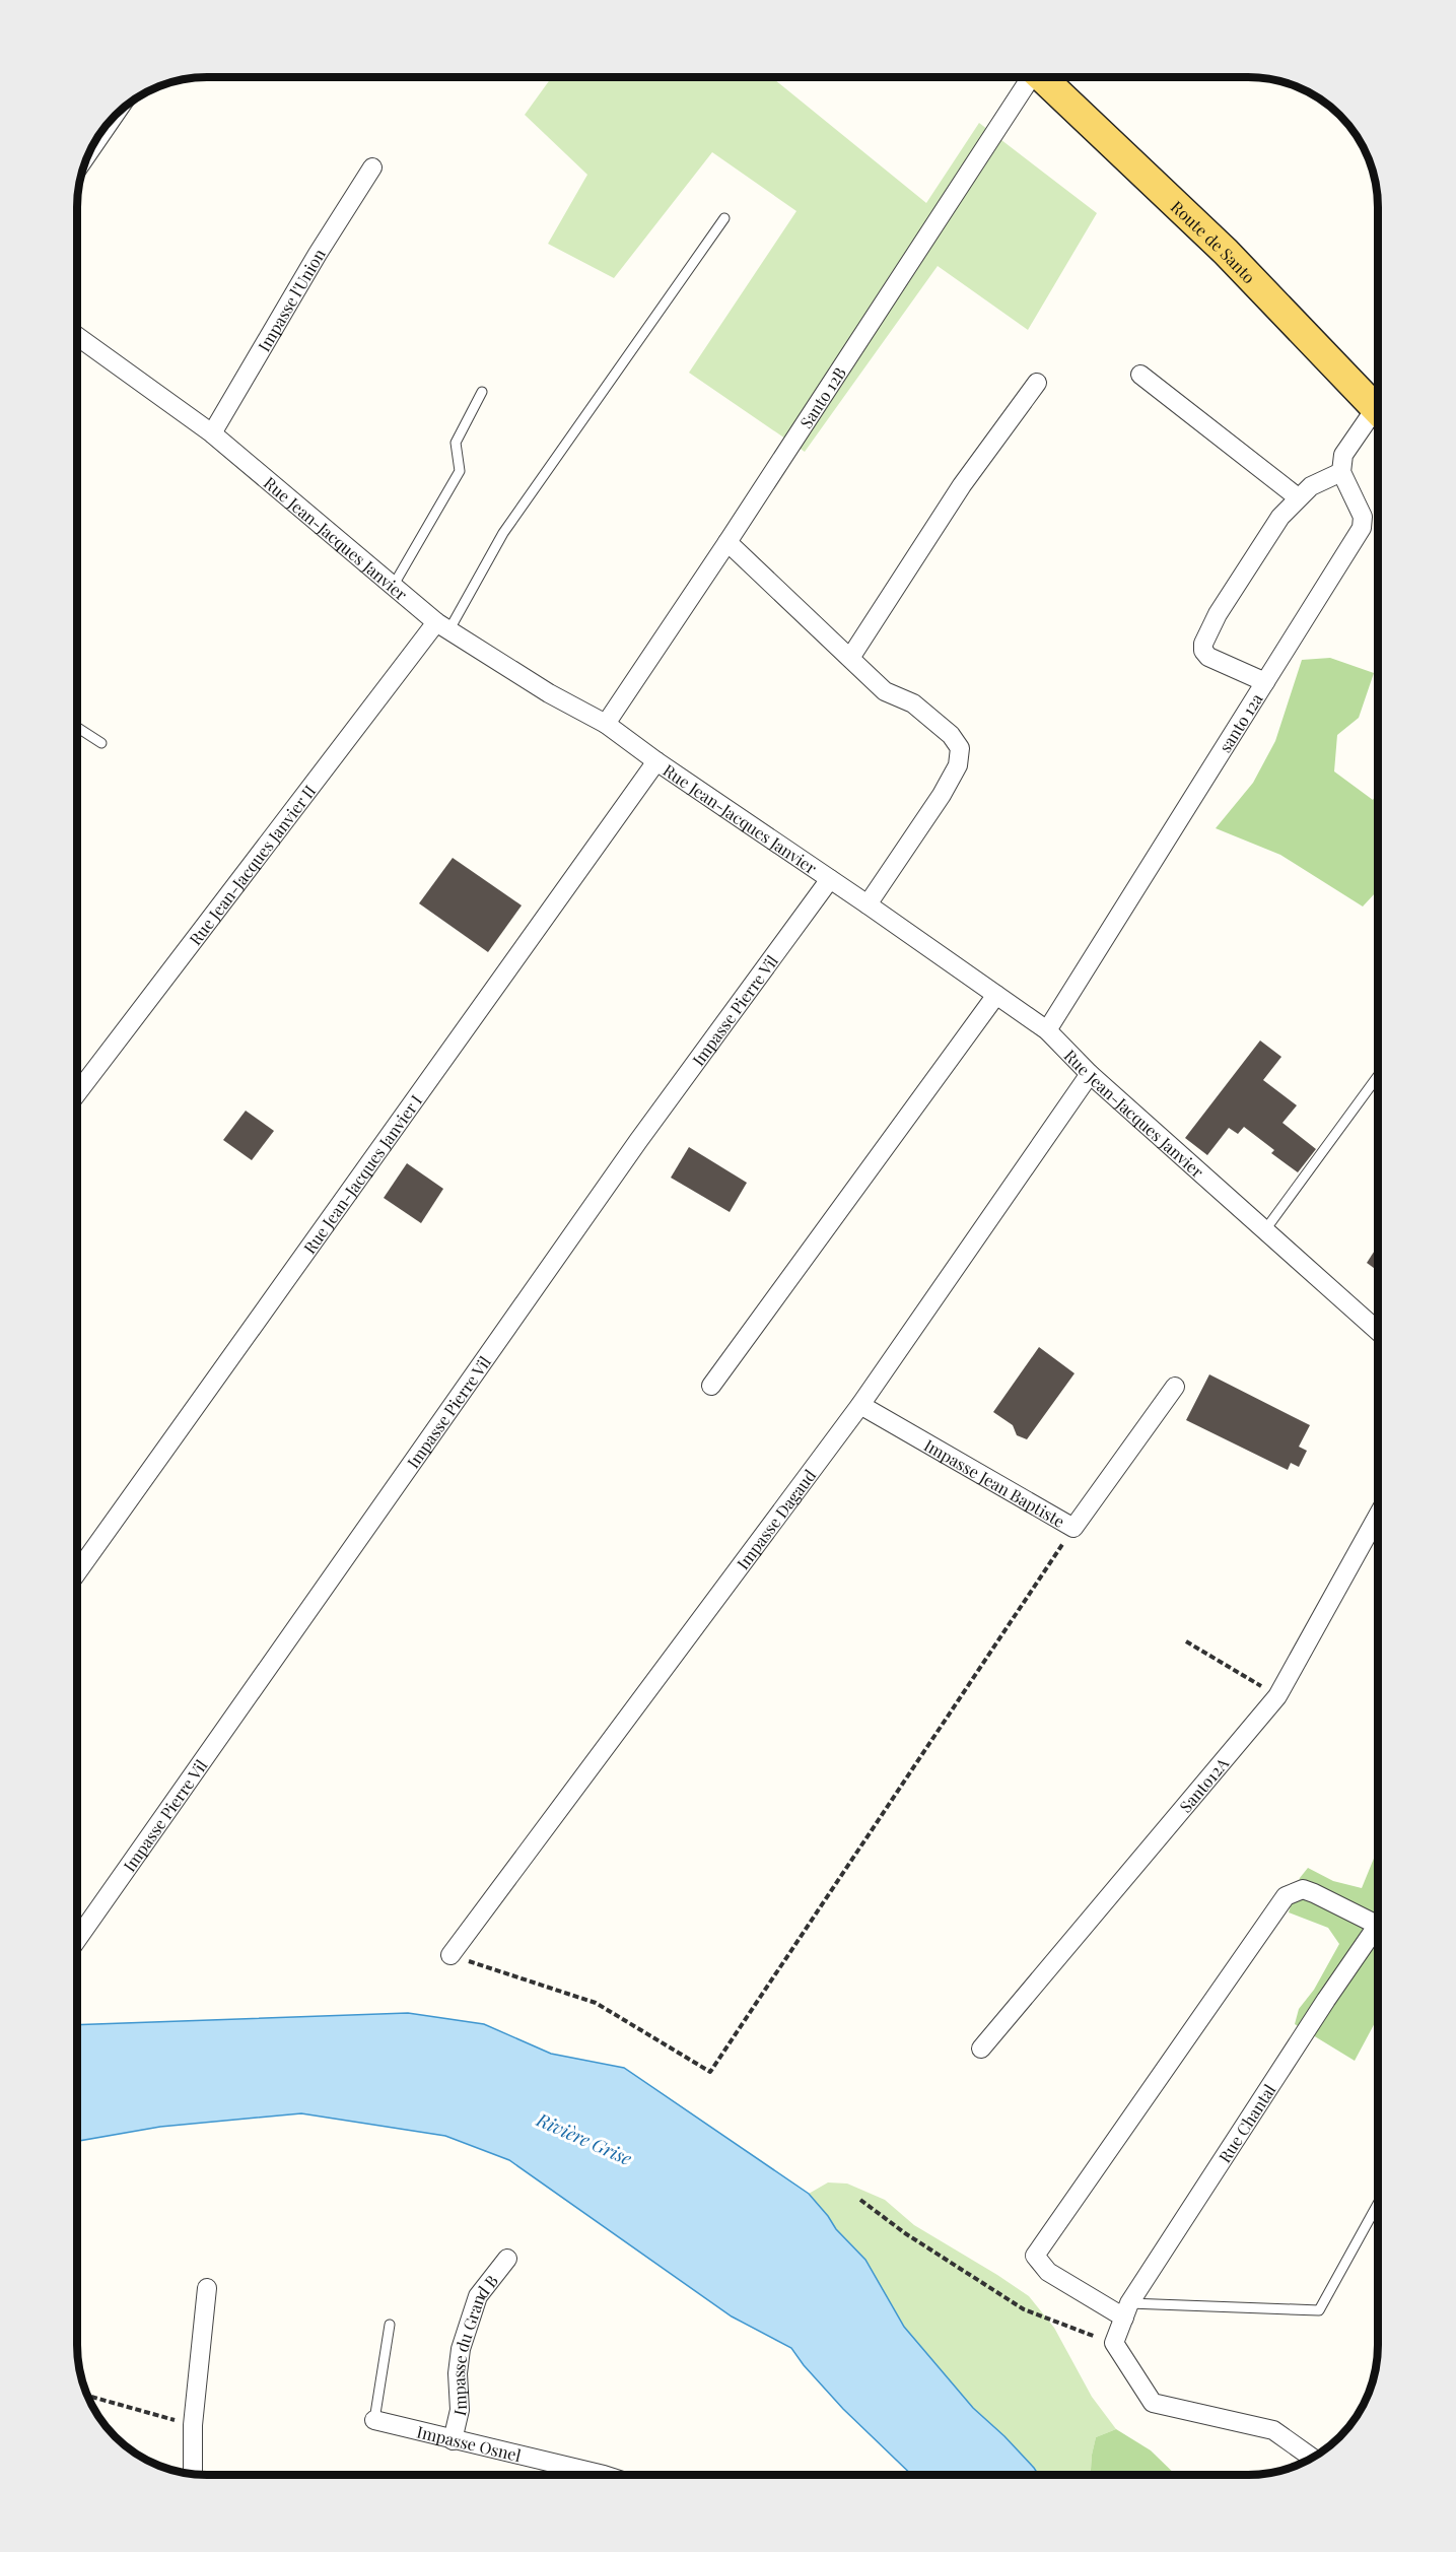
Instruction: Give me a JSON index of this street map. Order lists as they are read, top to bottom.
{
  "streets": {
    "main road": ["Route de Santo"],
    "street": [
      "Impasse l'Union",
      "Santo 12B",
      "Rue Jean-Jacques Janvier",
      "santo 12a",
      "Rue Jean-Jacques Janvier II",
      "Impasse Pierre Vil",
      "Rue Jean-Jacques Janvier I",
      "Impasse Jean Baptiste",
      "Impasse Dagaud",
      "Santo12A",
      "Rue Chantal",
      "Impasse du Grand B",
      "Impasse Osnel"
    ]
  },
  "crossings": [
    ["Impasse l'Union", "Rue Jean-Jacques Janvier"],
    ["Santo 12B", "Rue Jean-Jacques Janvier"],
    ["Rue Jean-Jacques Janvier", "santo 12a"],
    ["Rue Jean-Jacques Janvier", "Rue Jean-Jacques Janvier II"],
    ["Rue Jean-Jacques Janvier", "Impasse Pierre Vil"],
    ["Rue Jean-Jacques Janvier", "Rue Jean-Jacques Janvier I"],
    ["Rue Jean-Jacques Janvier", "Impasse Dagaud"],
    ["Impasse Jean Baptiste", "Impasse Dagaud"],
    ["Impasse du Grand B", "Impasse Osnel"]
  ],
  "water": ["Rivière Grise"]
}
